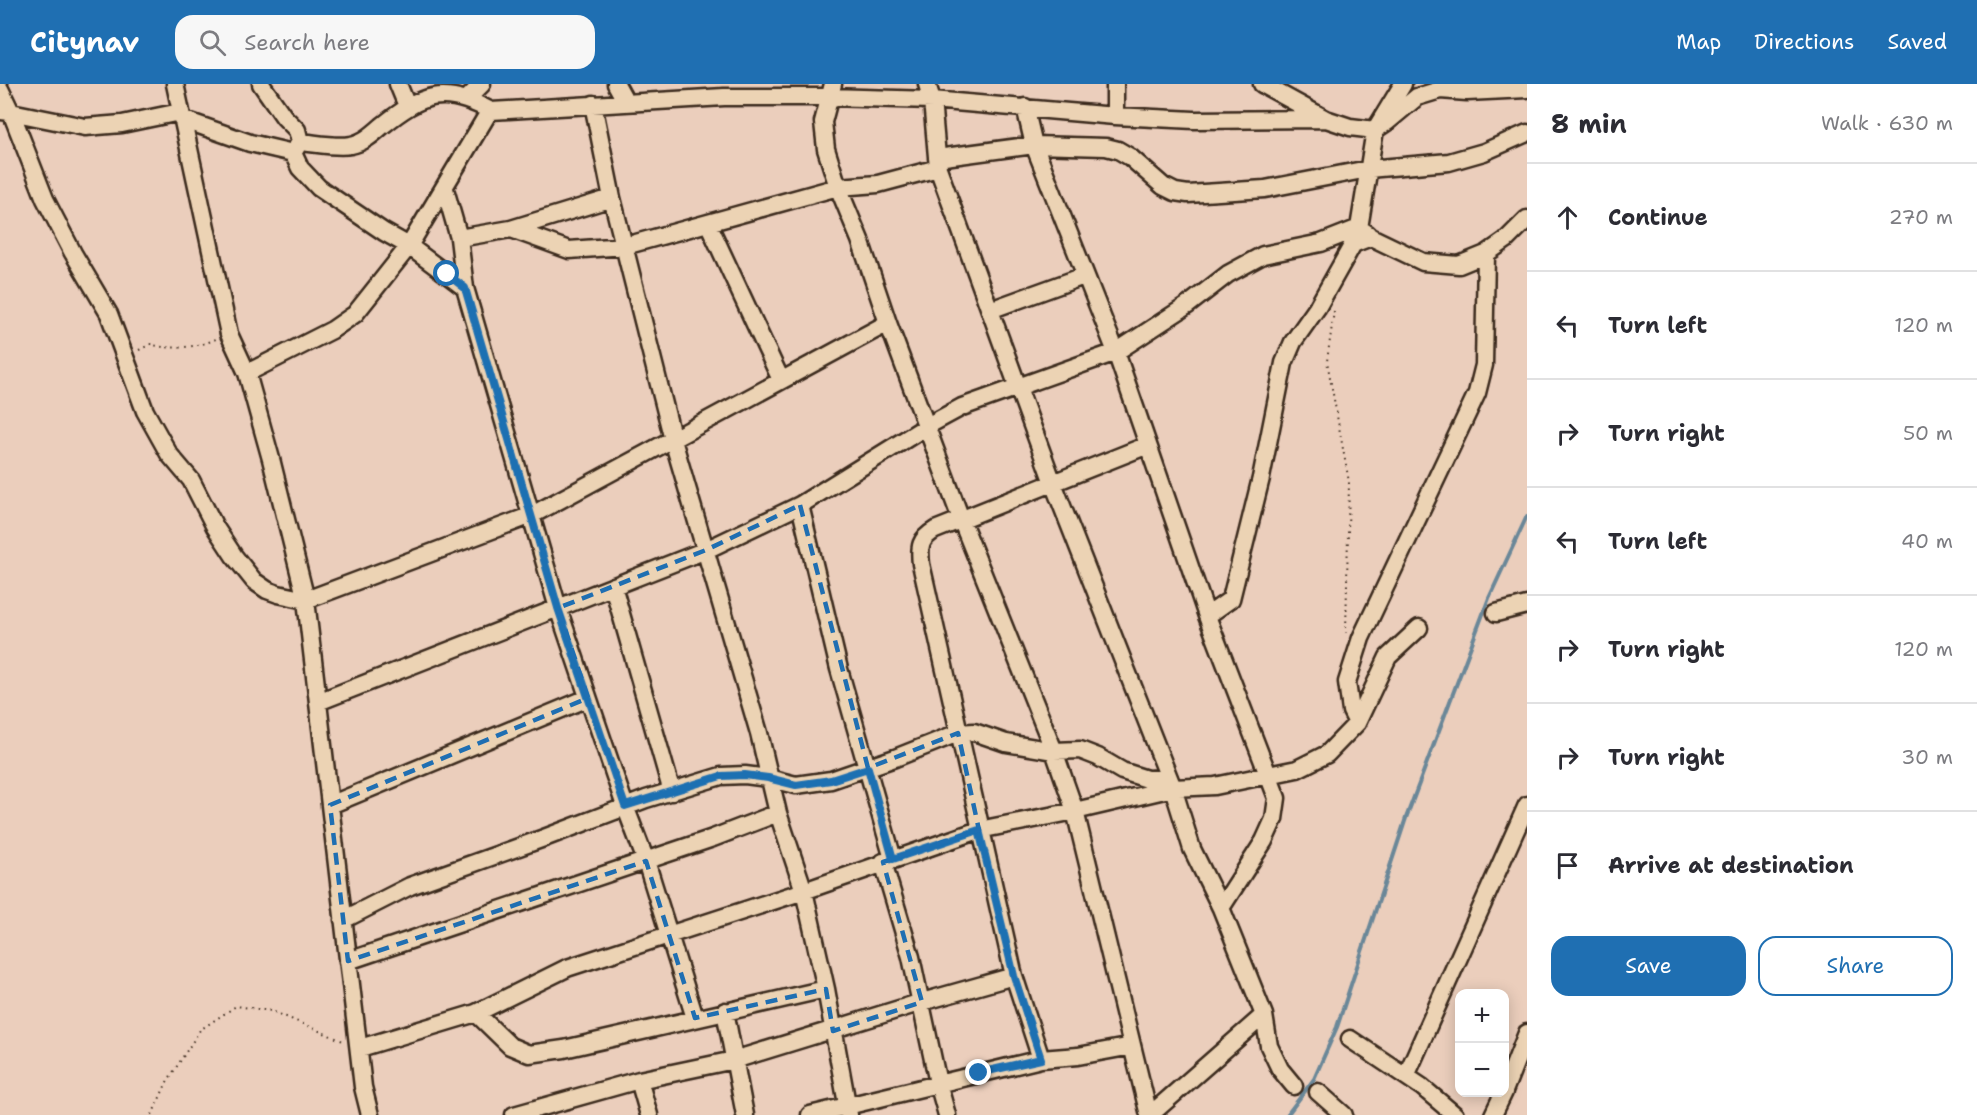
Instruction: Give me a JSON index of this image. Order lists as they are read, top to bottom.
{
  "page": {
    "header": "Citynav",
    "search": "Search here",
    "nav": ["Map", "Directions", "Saved"],
    "heading": ["8 min", "Walk · 630 m"],
    "list": [
      ["Continue", "270 m"],
      ["Turn left", "120 m"],
      ["Turn right", "50 m"],
      ["Turn left", "40 m"],
      ["Turn right", "120 m"],
      ["Turn right", "30 m"],
      "Arrive at destination"
    ],
    "buttons": ["Save", "Share"],
    "map_buttons": ["+", "−"]
  }
}
